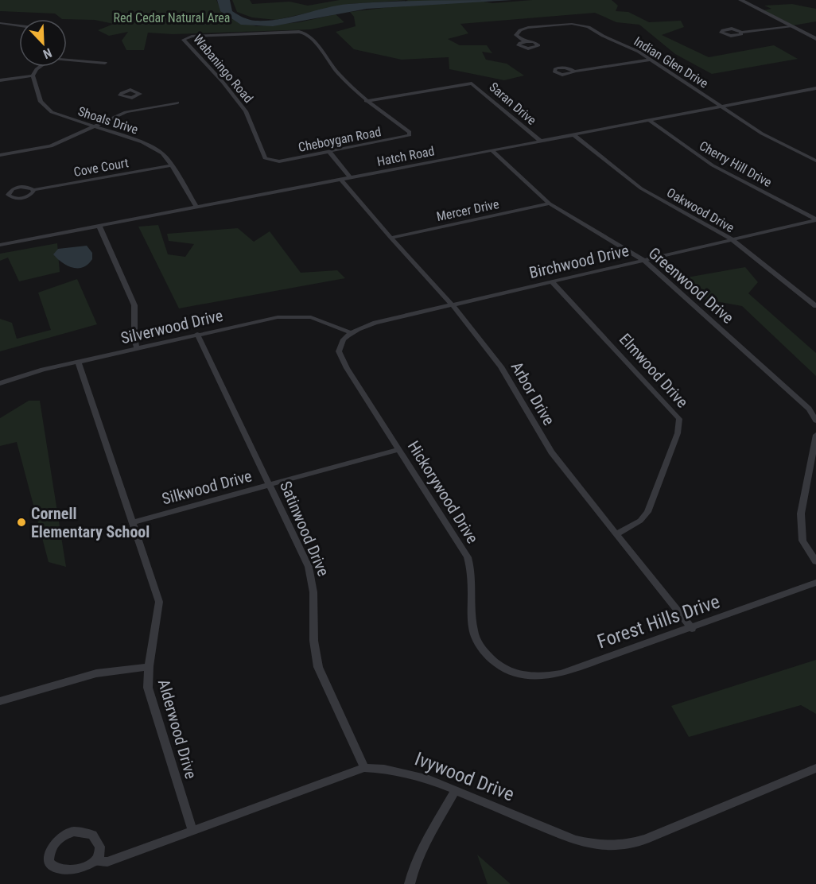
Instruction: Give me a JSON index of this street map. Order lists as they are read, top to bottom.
{
  "streets": {
    "street": [
      "Indian Glen Drive",
      "Wabaningo Road",
      "Saran Drive",
      "Shoals Drive",
      "Cheboygan Road",
      "Hatch Road",
      "Cherry Hill Drive",
      "Cove Court",
      "Mercer Drive",
      "Oakwood Drive",
      "Birchwood Drive",
      "Greenwood Drive",
      "Silverwood Drive",
      "Elmwood Drive",
      "Arbor Drive",
      "Silkwood Drive",
      "Hickorywood Drive",
      "Satinwood Drive",
      "Forest Hills Drive",
      "Alderwood Drive",
      "Ivywood Drive"
    ]
  },
  "crossings": [
    ["Indian Glen Drive", "Hatch Road"],
    ["Wabaningo Road", "Saran Drive"],
    ["Wabaningo Road", "Cheboygan Road"],
    ["Saran Drive", "Cheboygan Road"],
    ["Saran Drive", "Hatch Road"],
    ["Shoals Drive", "Hatch Road"],
    ["Shoals Drive", "Cove Court"],
    ["Hatch Road", "Cherry Hill Drive"],
    ["Hatch Road", "Oakwood Drive"],
    ["Hatch Road", "Greenwood Drive"],
    ["Hatch Road", "Arbor Drive"],
    ["Cherry Hill Drive", "Birchwood Drive"],
    ["Mercer Drive", "Greenwood Drive"],
    ["Mercer Drive", "Arbor Drive"],
    ["Oakwood Drive", "Birchwood Drive"],
    ["Birchwood Drive", "Greenwood Drive"],
    ["Birchwood Drive", "Silverwood Drive"],
    ["Birchwood Drive", "Elmwood Drive"],
    ["Birchwood Drive", "Arbor Drive"],
    ["Birchwood Drive", "Hickorywood Drive"],
    ["Silverwood Drive", "Hickorywood Drive"],
    ["Silverwood Drive", "Satinwood Drive"],
    ["Silverwood Drive", "Alderwood Drive"],
    ["Elmwood Drive", "Arbor Drive"],
    ["Arbor Drive", "Forest Hills Drive"],
    ["Silkwood Drive", "Hickorywood Drive"],
    ["Silkwood Drive", "Satinwood Drive"],
    ["Silkwood Drive", "Alderwood Drive"],
    ["Hickorywood Drive", "Forest Hills Drive"],
    ["Satinwood Drive", "Ivywood Drive"],
    ["Alderwood Drive", "Ivywood Drive"]
  ],
  "parks": ["Red Cedar Natural Area"],
  "places": ["Cornell Elementary School"],
  "north": "bottom right"
}
